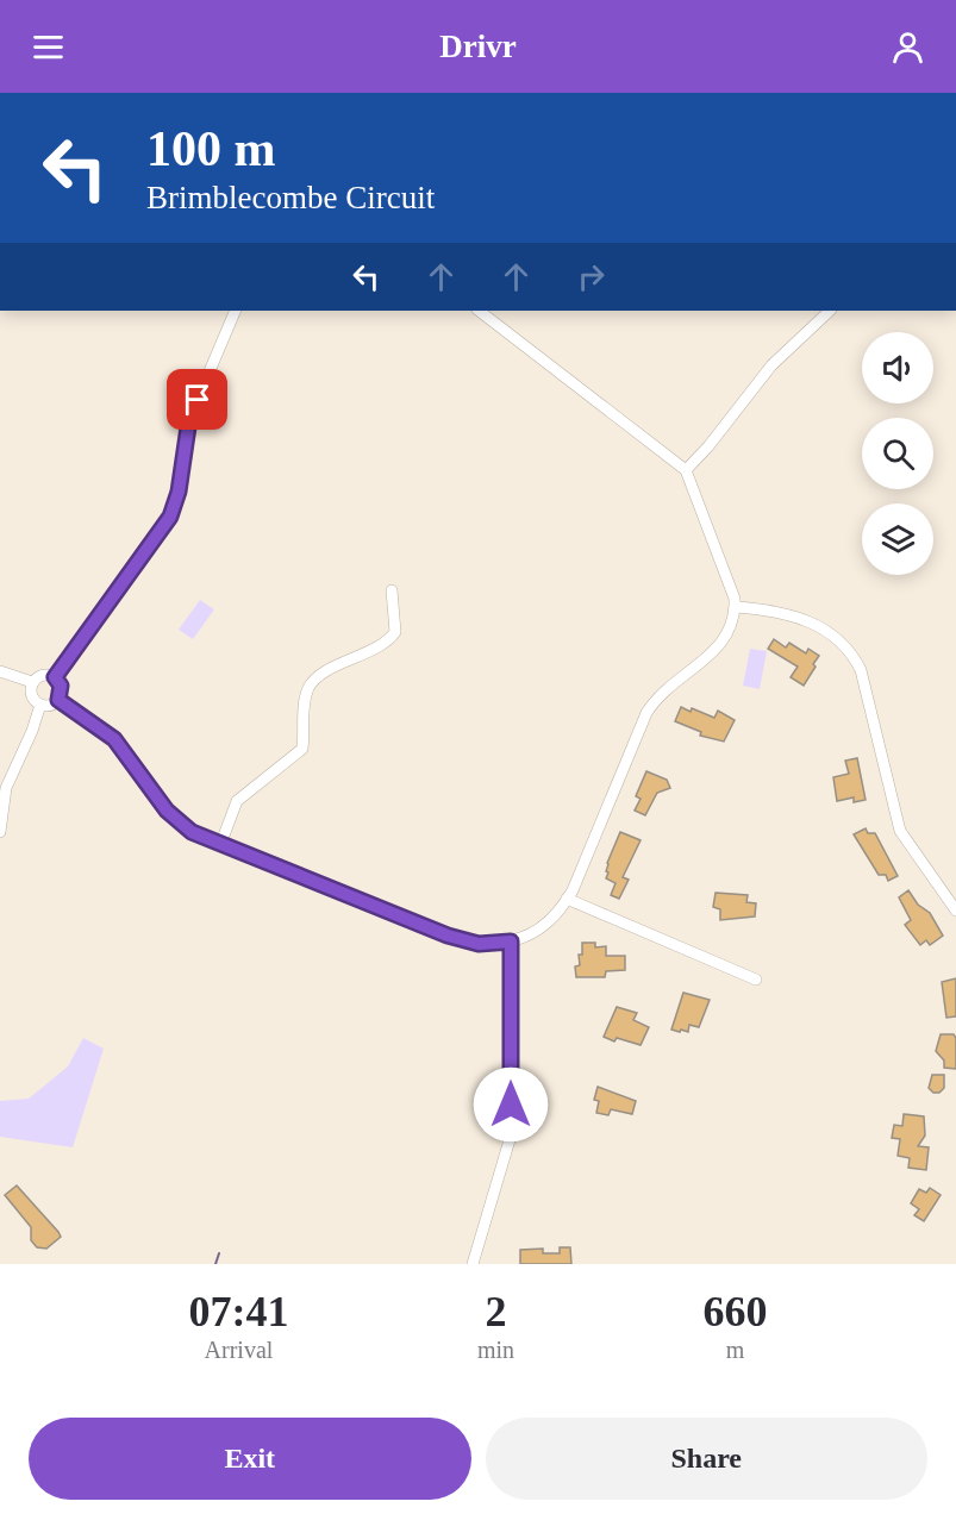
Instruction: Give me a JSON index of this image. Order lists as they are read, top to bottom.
{
  "page": {
    "header": "Drivr",
    "turn": ["100 m", "Brimblecombe Circuit"],
    "eta": [
      "07:41",
      "Arrival",
      "2",
      "min",
      "660",
      "m"
    ],
    "buttons": ["Exit", "Share"]
  }
}
